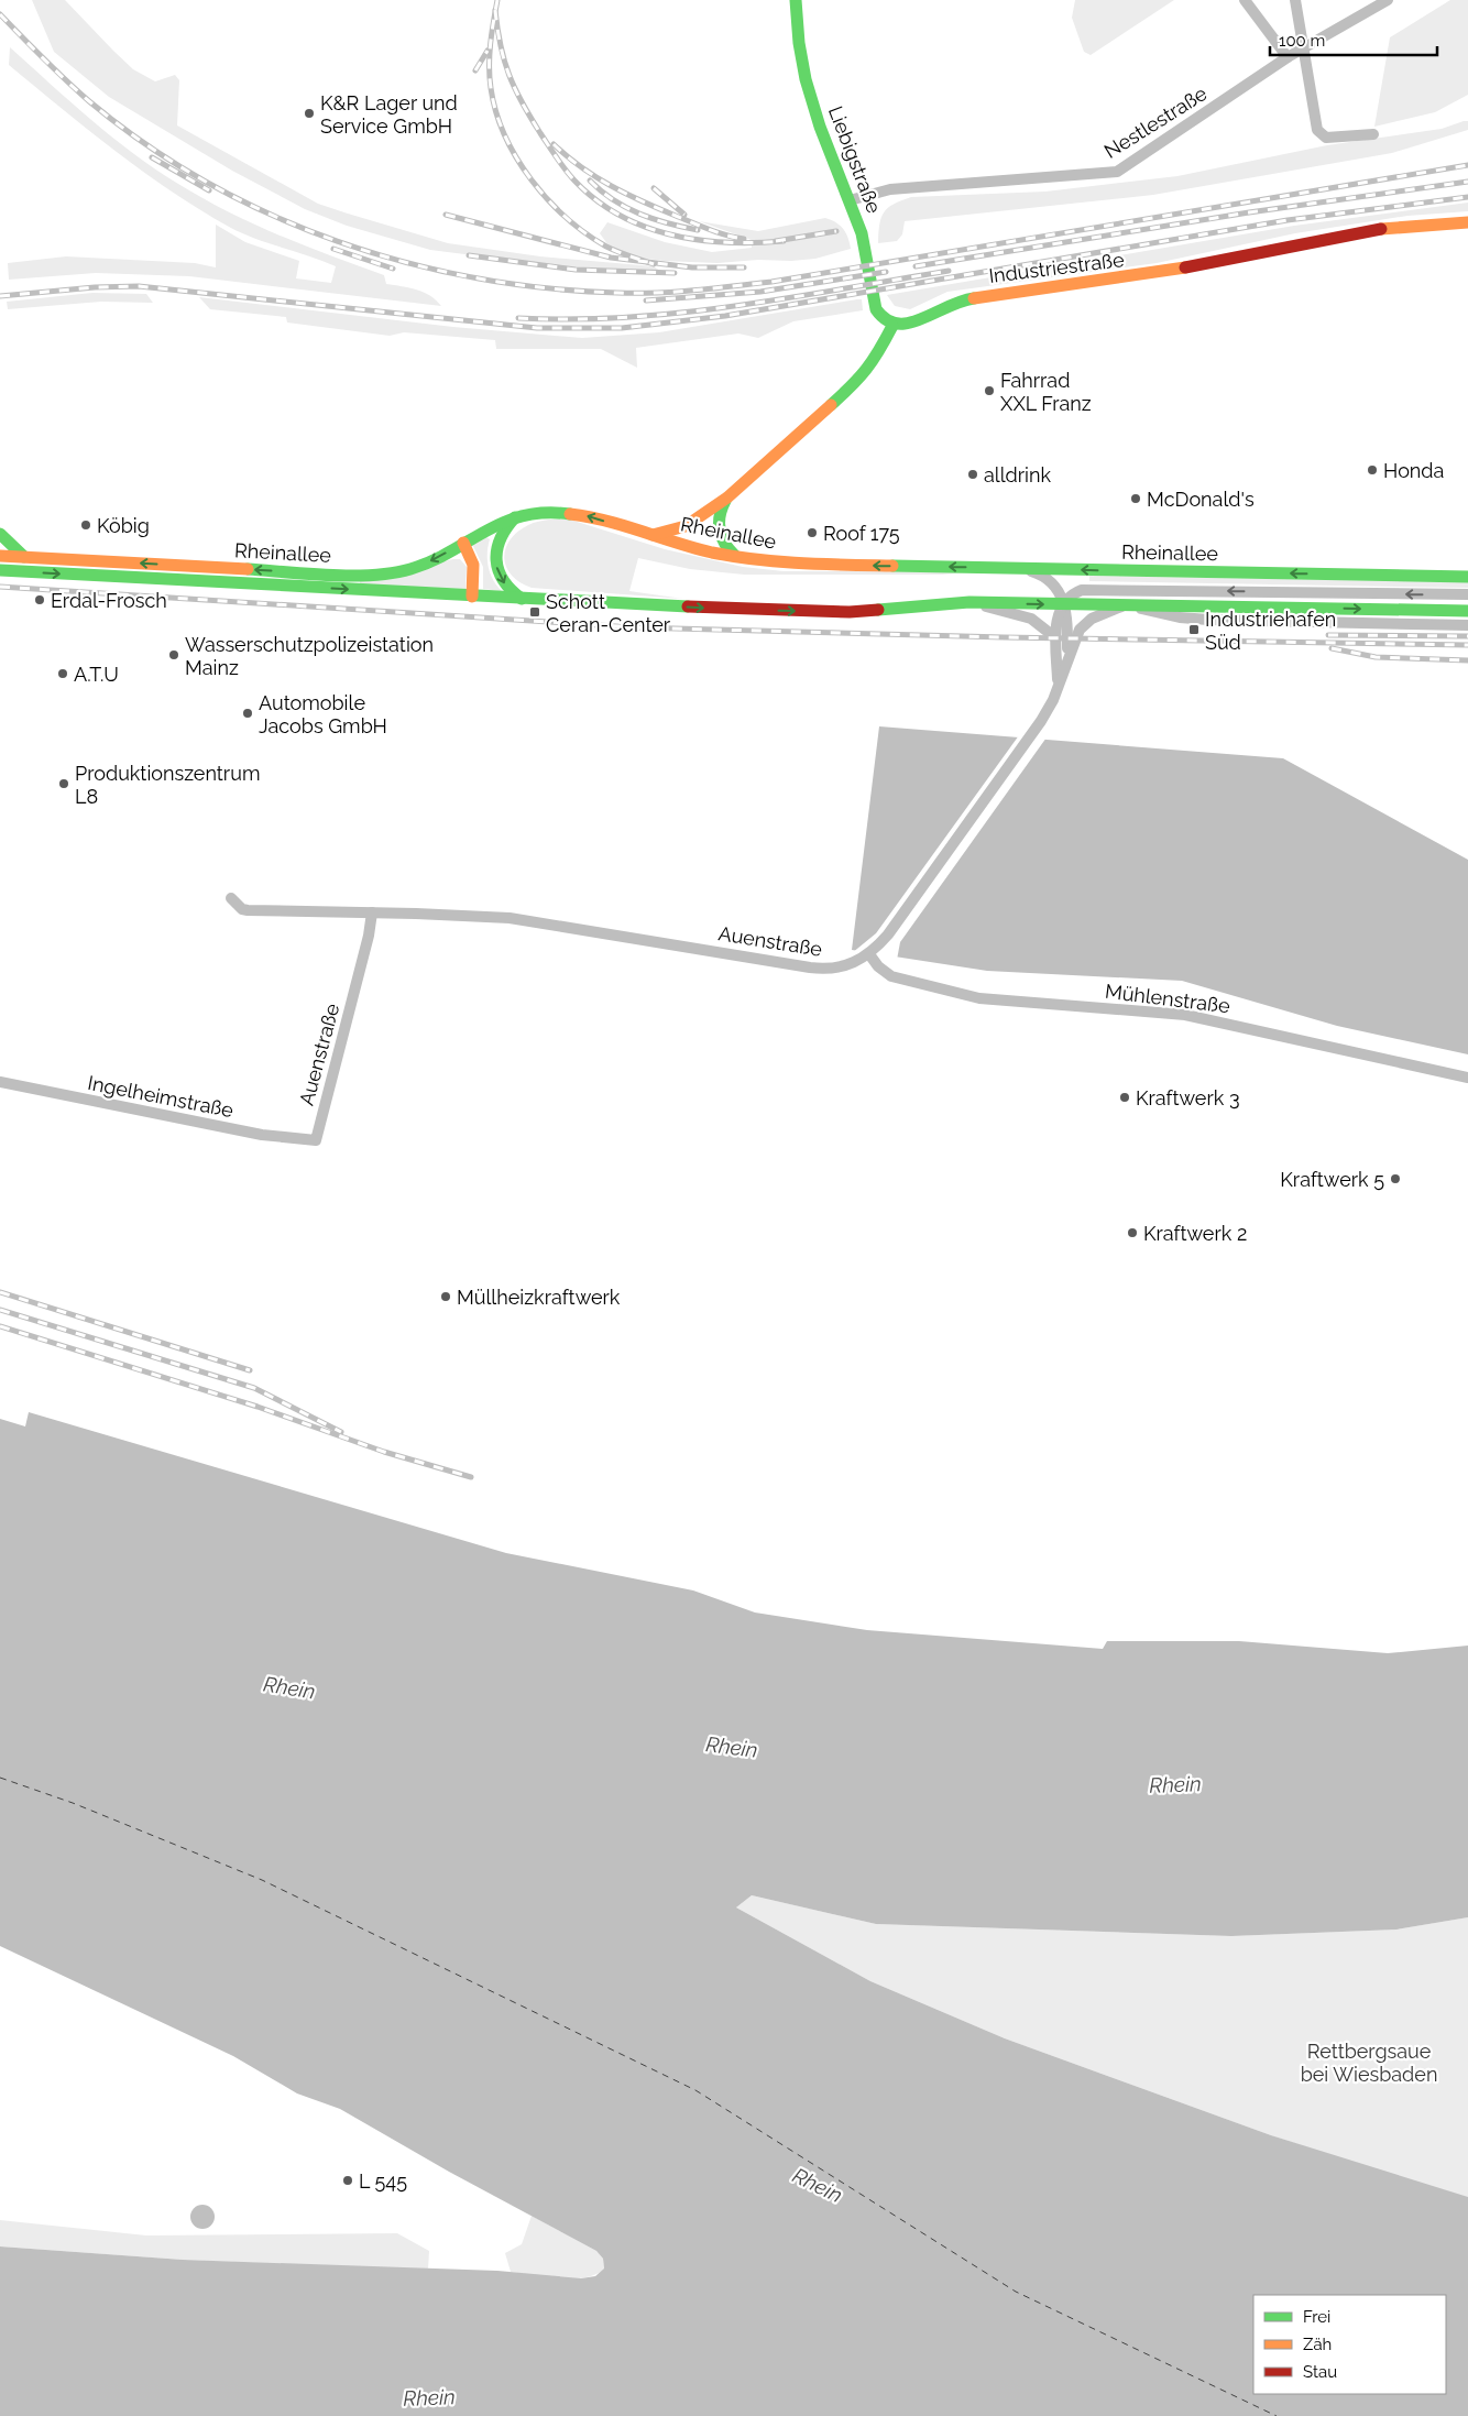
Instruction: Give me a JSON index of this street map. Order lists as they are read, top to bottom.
{
  "streets": {
    "main road": ["Liebigstraße", "Industriestraße", "Rheinallee"],
    "street": [
      "Nestlestraße",
      "Auenstraße",
      "Mühlenstraße",
      "Ingelheimstraße"
    ]
  },
  "crossings": [
    ["Nestlestraße", "Liebigstraße"],
    ["Liebigstraße", "Industriestraße"],
    ["Rheinallee", "Auenstraße"],
    ["Auenstraße", "Mühlenstraße"],
    ["Auenstraße", "Ingelheimstraße"]
  ],
  "water": ["Rhein"],
  "parks": ["Rettbergsaue bei Wiesbaden"],
  "places": {
    "other": [
      "K&R Lager und Service GmbH",
      "Fahrrad XXL Franz",
      "Honda",
      "alldrink",
      "McDonald's",
      "Köbig",
      "Roof 175",
      "Erdal-Frosch",
      "Wasserschutzpolizeistation Mainz",
      "A.T.U",
      "Automobile Jacobs GmbH",
      "Produktionszentrum L8",
      "Kraftwerk 3",
      "Kraftwerk 5",
      "Kraftwerk 2",
      "Müllheizkraftwerk",
      "L 545"
    ],
    "transit": ["Schott Ceran-Center", "Industriehafen Süd"]
  },
  "legend": ["Frei", "Zäh", "Stau"],
  "scale_bar": "100 m"
}
